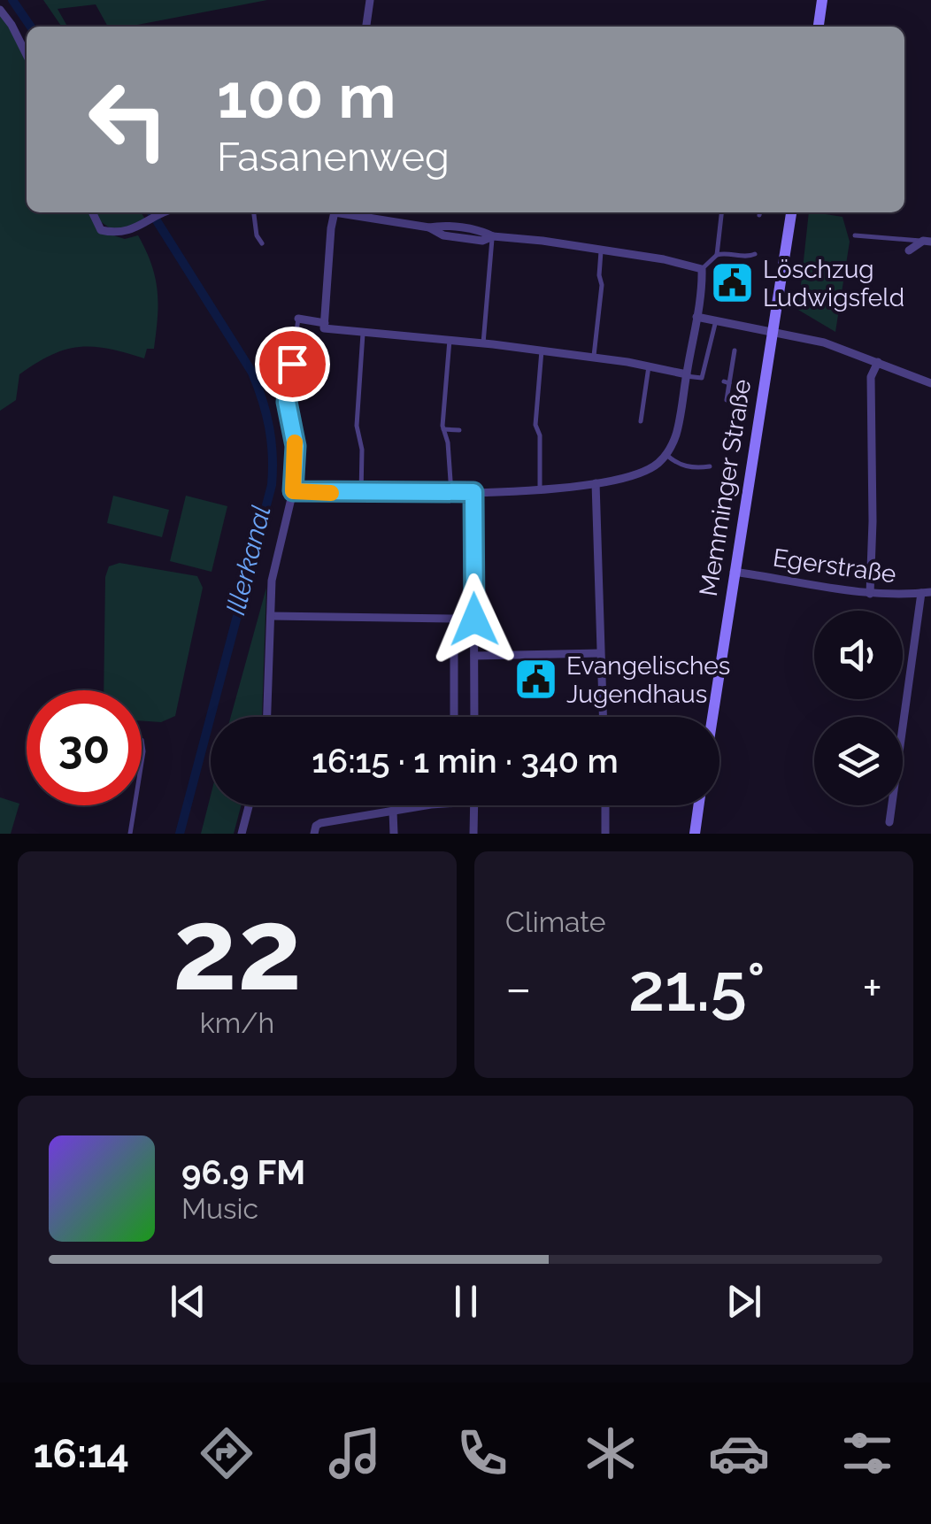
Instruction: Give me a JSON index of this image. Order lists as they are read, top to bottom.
{
  "streets": {
    "main road": ["Memminger Straße"],
    "street": ["Egerstraße"]
  },
  "crossings": [
    ["Memminger Straße", "Egerstraße"]
  ],
  "water": ["Illerkanal"],
  "places": {
    "public building": ["Löschzug Ludwigsfeld", "Evangelisches Jugendhaus"]
  },
  "page": {
    "turn": ["100 m", "Fasanenweg"],
    "limit": "30",
    "trip": "16:15 · 1 min · 340 m",
    "tile": [
      ["22", "km/h"],
      "Climate"
    ],
    "heat": ["−", "21.5°", "+"],
    "song": ["96.9 FM", "Music"],
    "tabs": "16:14"
  }
}
